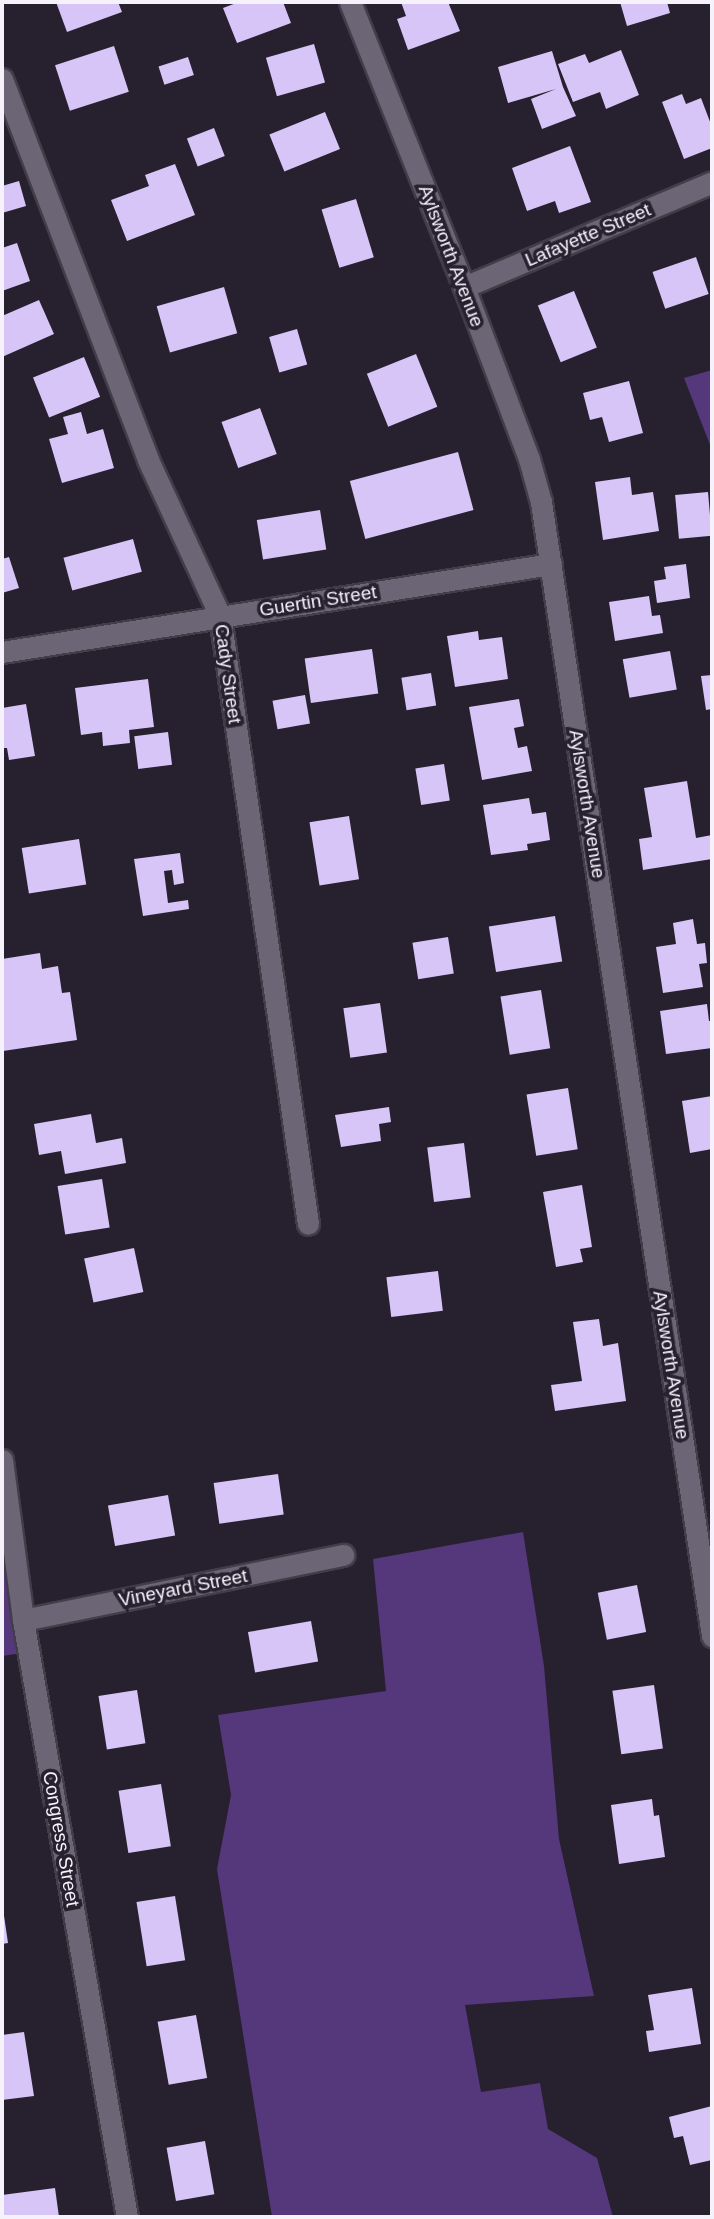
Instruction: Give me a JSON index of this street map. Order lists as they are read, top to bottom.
{
  "streets": {
    "street": [
      "Lafayette Street",
      "Aylsworth Avenue",
      "Guertin Street",
      "Cady Street",
      "Vineyard Street",
      "Congress Street"
    ]
  },
  "crossings": [
    ["Lafayette Street", "Aylsworth Avenue"],
    ["Aylsworth Avenue", "Guertin Street"],
    ["Guertin Street", "Cady Street"],
    ["Vineyard Street", "Congress Street"]
  ]
}
